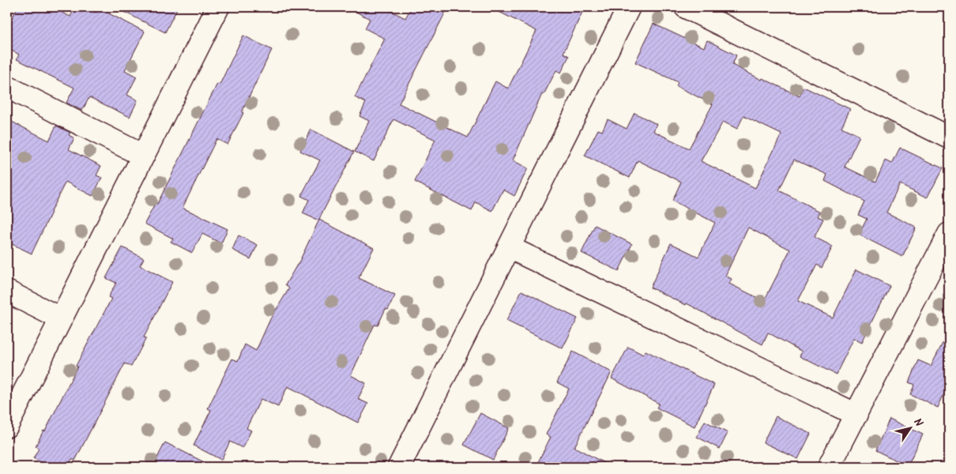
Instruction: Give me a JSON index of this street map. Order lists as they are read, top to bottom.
{
  "north": "top right"
}
